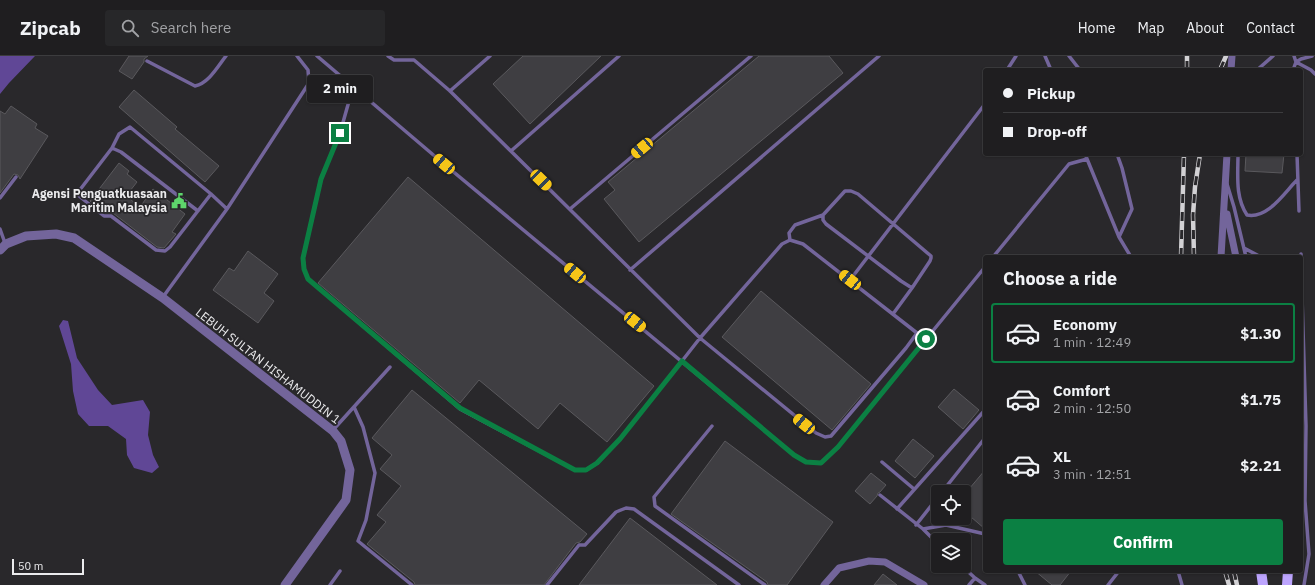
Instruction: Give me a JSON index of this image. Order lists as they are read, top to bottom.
{
  "streets": {
    "street": ["LEBUH SULTAN HISHAMUDDIN 1"]
  },
  "places": {
    "public building": ["Agensi Penguatkuasaan Maritim Malaysia"]
  },
  "scale_bar": "50 m",
  "page": {
    "header": "Zipcab",
    "search": "Search here",
    "nav": [
      "Home",
      "Map",
      "About",
      "Contact"
    ],
    "banner": ["Pickup", "Drop-off"],
    "bubble": "2 min",
    "heading": "Choose a ride",
    "list": [
      {
        "name": "Economy",
        "note": "1 min · 12:49",
        "value": "$1.30"
      },
      {
        "name": "Comfort",
        "note": "2 min · 12:50",
        "value": "$1.75"
      },
      {
        "name": "XL",
        "note": "3 min · 12:51",
        "value": "$2.21"
      }
    ],
    "buttons": "Confirm",
    "scale": "50 m"
  }
}
